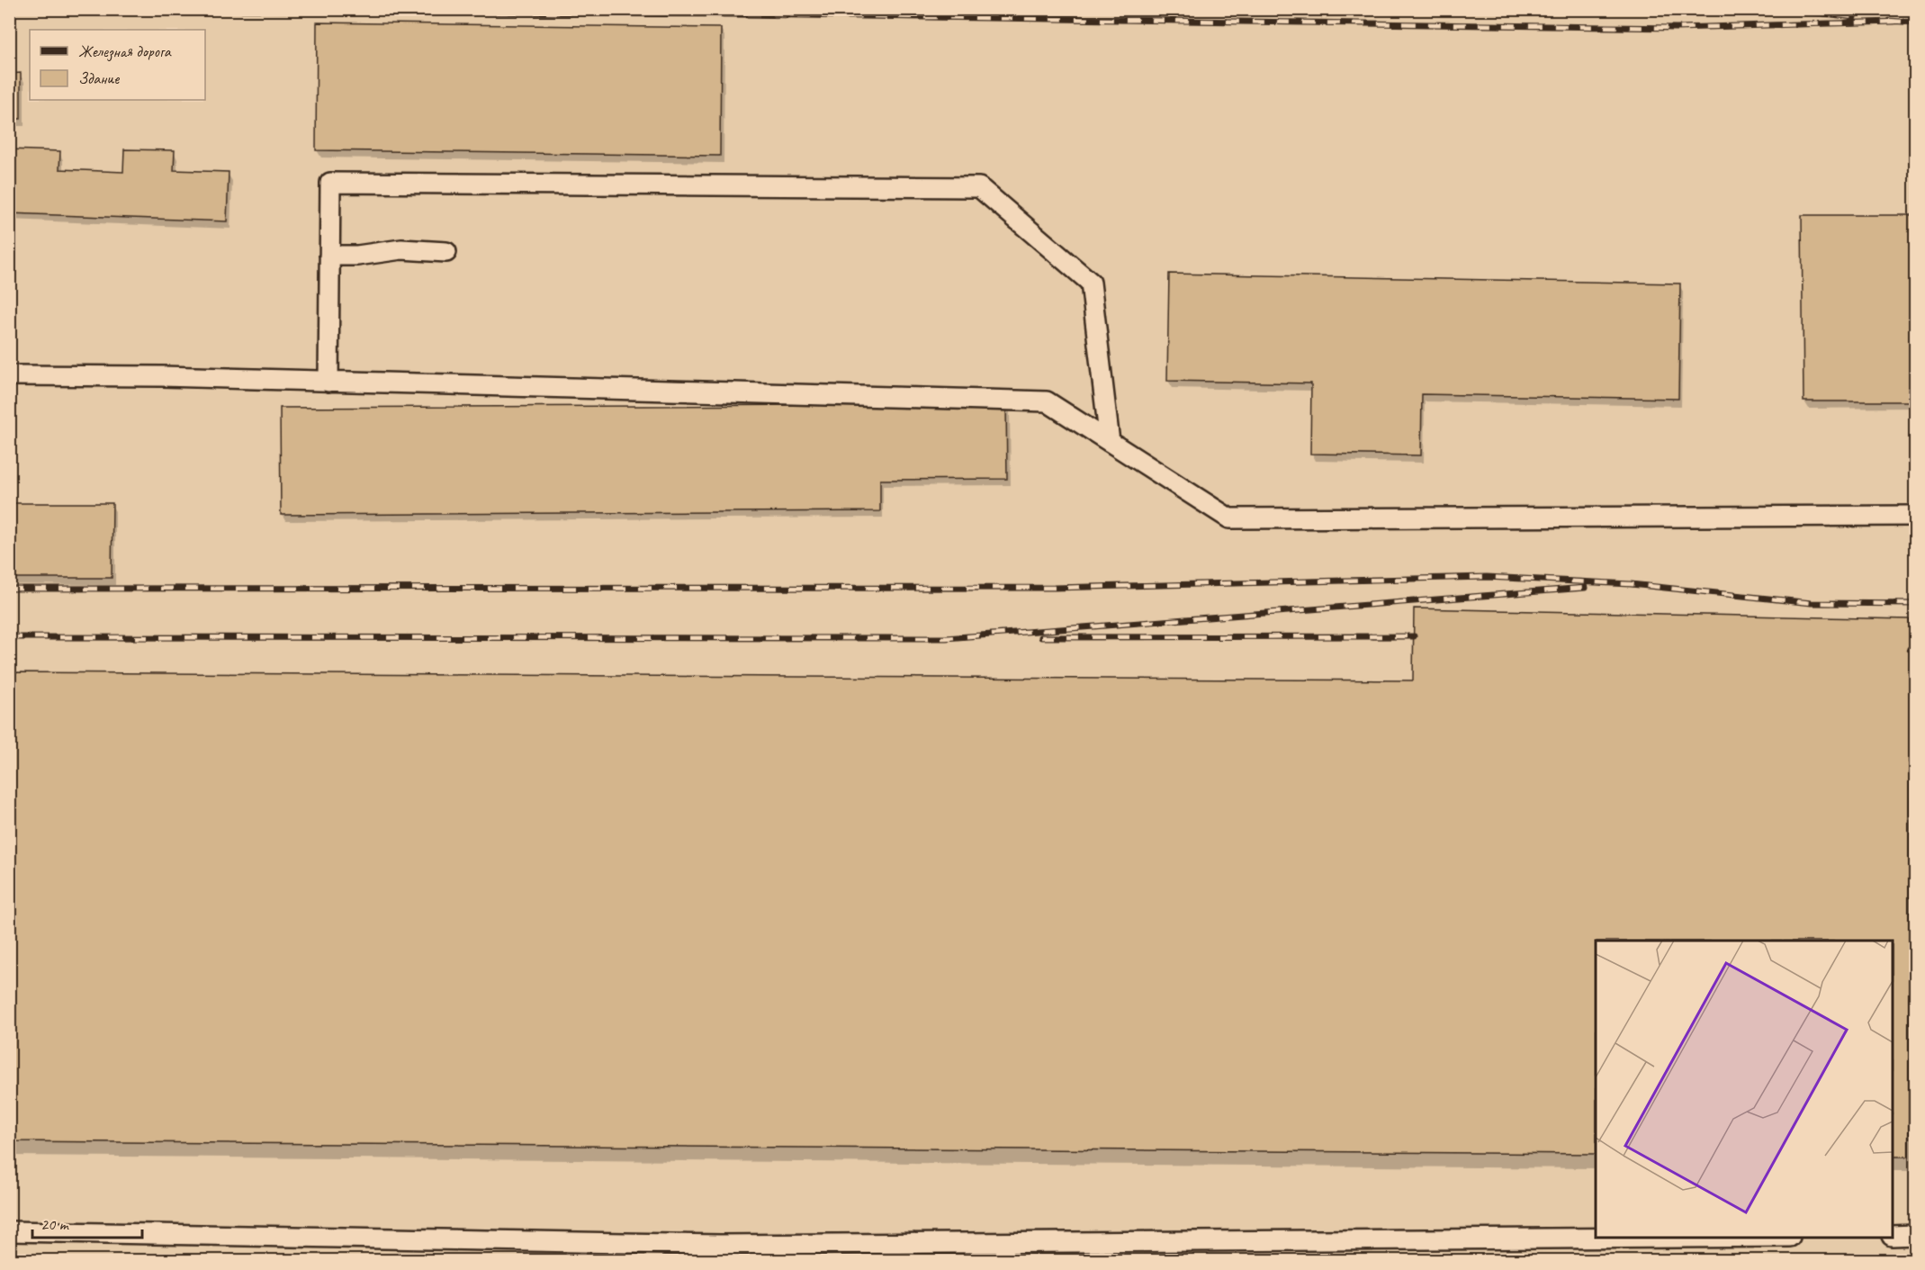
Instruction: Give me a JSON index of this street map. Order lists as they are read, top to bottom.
{
  "legend": ["Железная дорога", "Здание"],
  "scale_bar": "20 m"
}
